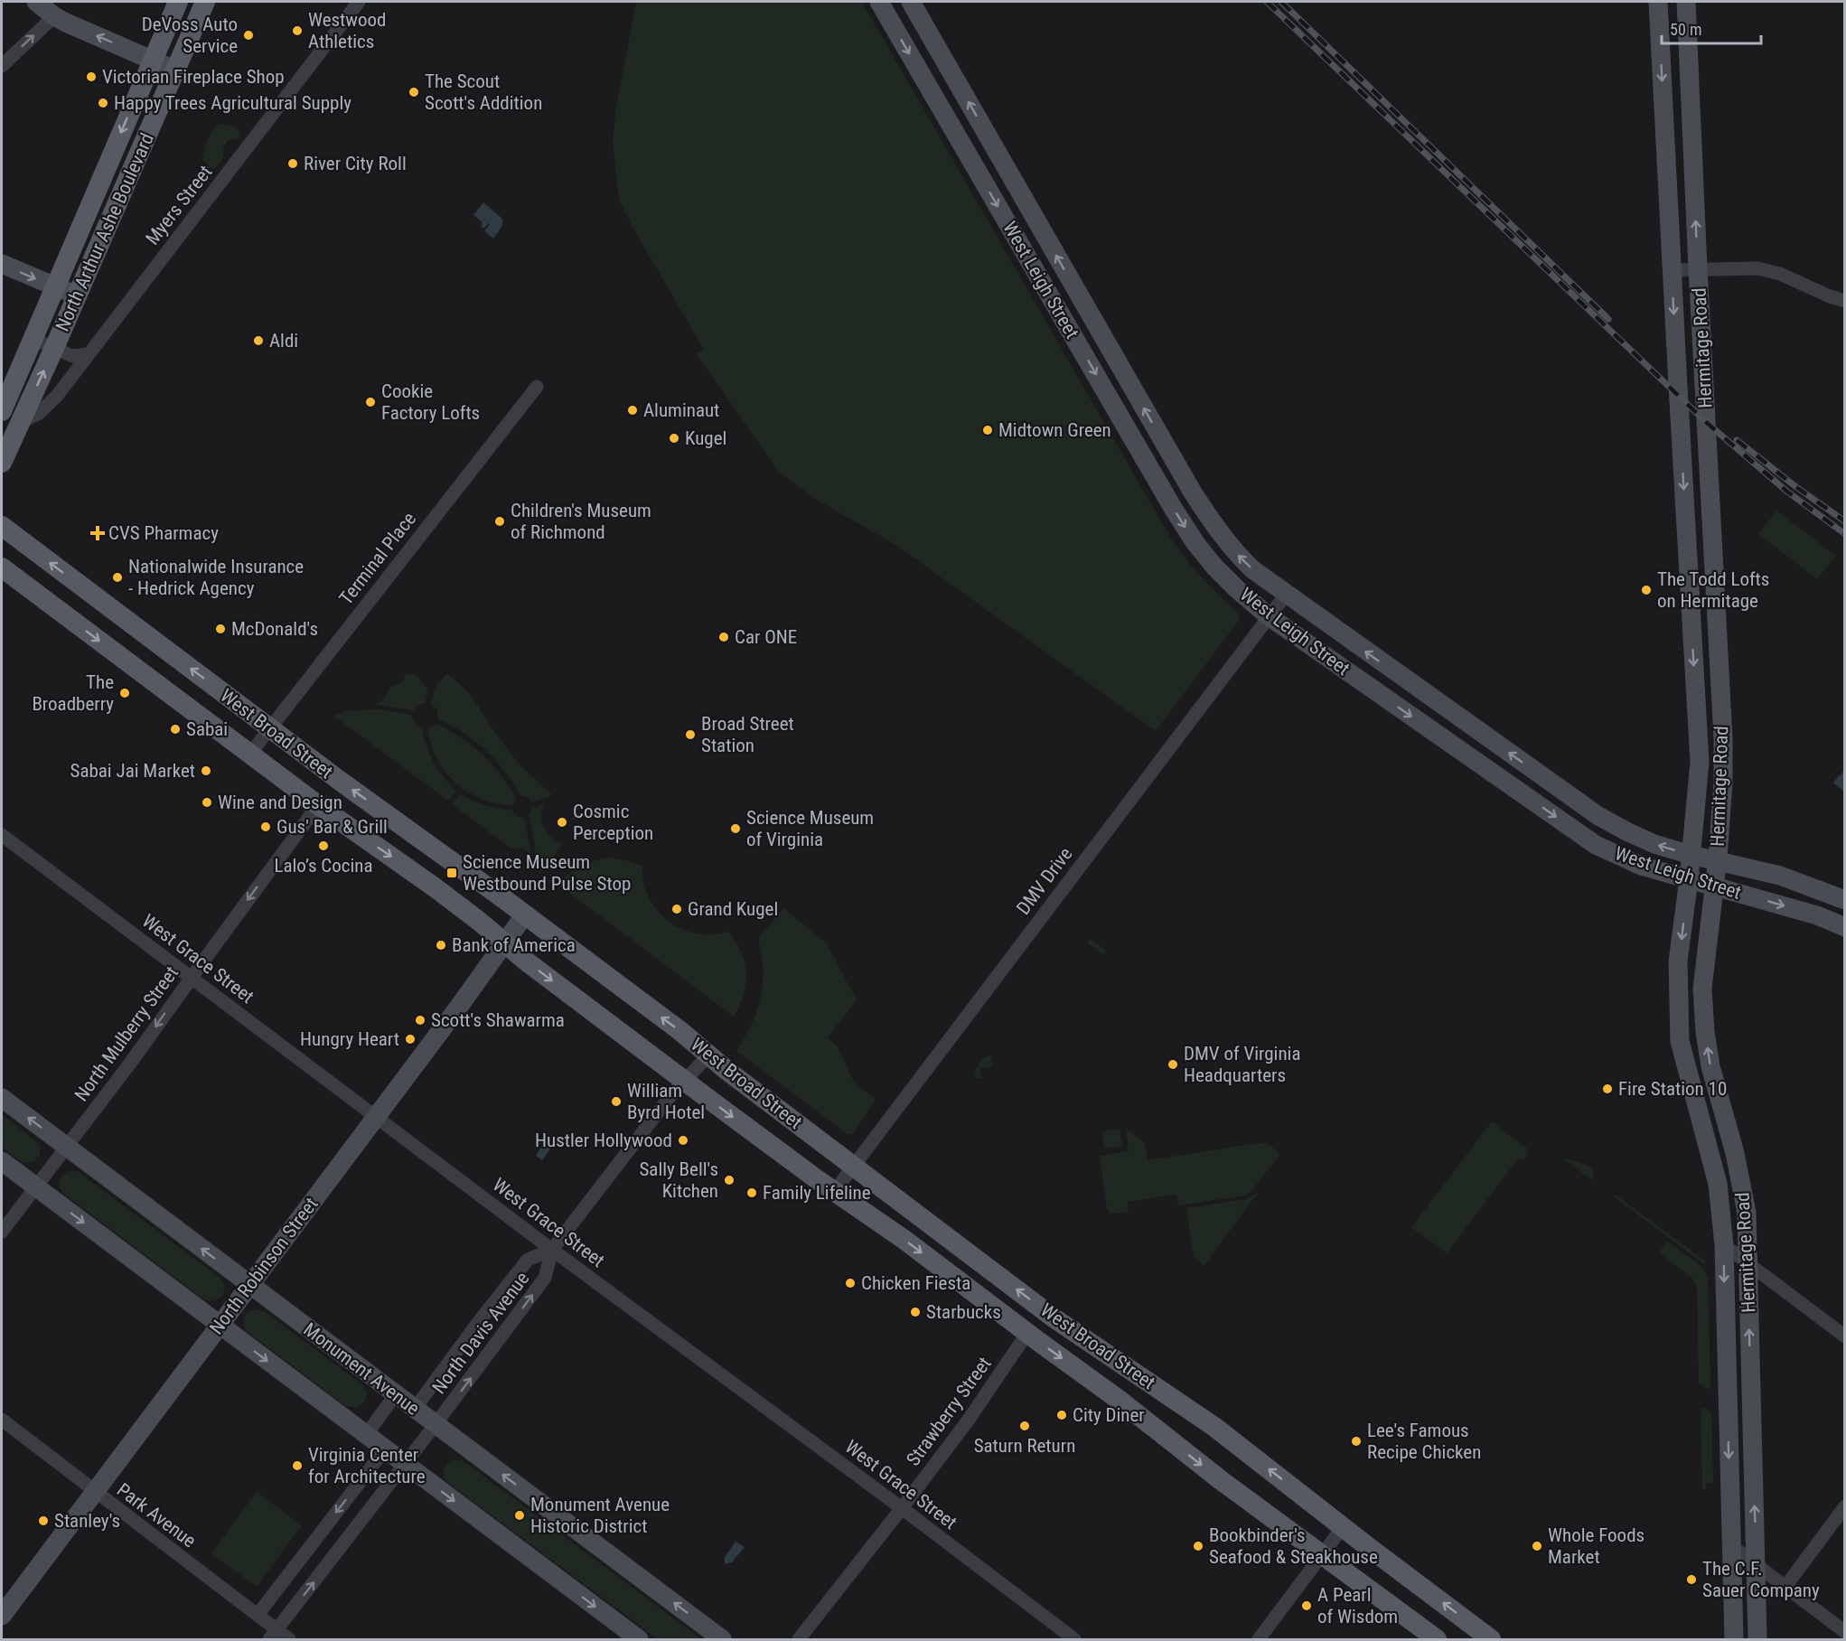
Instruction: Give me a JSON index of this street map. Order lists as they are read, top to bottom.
{
  "streets": {
    "main road": ["North Arthur Ashe Boulevard", "West Broad Street"],
    "street": [
      "Myers Street",
      "West Leigh Street",
      "Hermitage Road",
      "Terminal Place",
      "DMV Drive",
      "West Grace Street",
      "North Mulberry Street",
      "North Robinson Street",
      "North Davis Avenue",
      "Monument Avenue",
      "Strawberry Street",
      "Park Avenue"
    ]
  },
  "crossings": [
    ["Myers Street", "North Arthur Ashe Boulevard"],
    ["West Leigh Street", "Hermitage Road"],
    ["West Leigh Street", "DMV Drive"],
    ["Terminal Place", "West Broad Street"],
    ["West Broad Street", "DMV Drive"],
    ["West Broad Street", "North Mulberry Street"],
    ["West Broad Street", "North Robinson Street"],
    ["West Broad Street", "North Davis Avenue"],
    ["West Broad Street", "Strawberry Street"],
    ["West Grace Street", "North Mulberry Street"],
    ["West Grace Street", "North Robinson Street"],
    ["West Grace Street", "North Davis Avenue"],
    ["West Grace Street", "Strawberry Street"],
    ["North Mulberry Street", "Monument Avenue"],
    ["North Robinson Street", "Monument Avenue"],
    ["North Robinson Street", "Park Avenue"],
    ["North Davis Avenue", "Monument Avenue"],
    ["North Davis Avenue", "Park Avenue"]
  ],
  "one_way": ["North Mulberry Street"],
  "places": {
    "other": [
      "Westwood Athletics",
      "DeVoss Auto Service",
      "Victorian Fireplace Shop",
      "The Scout Scott's Addition",
      "Happy Trees Agricultural Supply",
      "River City Roll",
      "Aldi",
      "Cookie Factory Lofts",
      "Aluminaut",
      "Midtown Green",
      "Kugel",
      "Children's Museum of Richmond",
      "Nationalwide Insurance - Hedrick Agency",
      "The Todd Lofts on Hermitage",
      "McDonald's",
      "Car ONE",
      "The Broadberry",
      "Sabai",
      "Broad Street Station",
      "Sabai Jai Market",
      "Wine and Design",
      "Cosmic Perception",
      "Gus' Bar & Grill",
      "Science Museum of Virginia",
      "Lalo’s Cocina",
      "Grand Kugel",
      "Bank of America",
      "Scott's Shawarma",
      "Hungry Heart",
      "DMV of Virginia Headquarters",
      "Fire Station 10",
      "William Byrd Hotel",
      "Hustler Hollywood",
      "Sally Bell's Kitchen",
      "Family Lifeline",
      "Chicken Fiesta",
      "Starbucks",
      "City Diner",
      "Saturn Return",
      "Lee's Famous Recipe Chicken",
      "Virginia Center for Architecture",
      "Monument Avenue Historic District",
      "Stanley's",
      "Bookbinder's Seafood & Steakhouse",
      "Whole Foods Market",
      "The C.F. Sauer Company",
      "A Pearl of Wisdom"
    ],
    "health": ["CVS Pharmacy"],
    "transit": ["Science Museum Westbound Pulse Stop"]
  },
  "scale_bar": "50 m"
}
